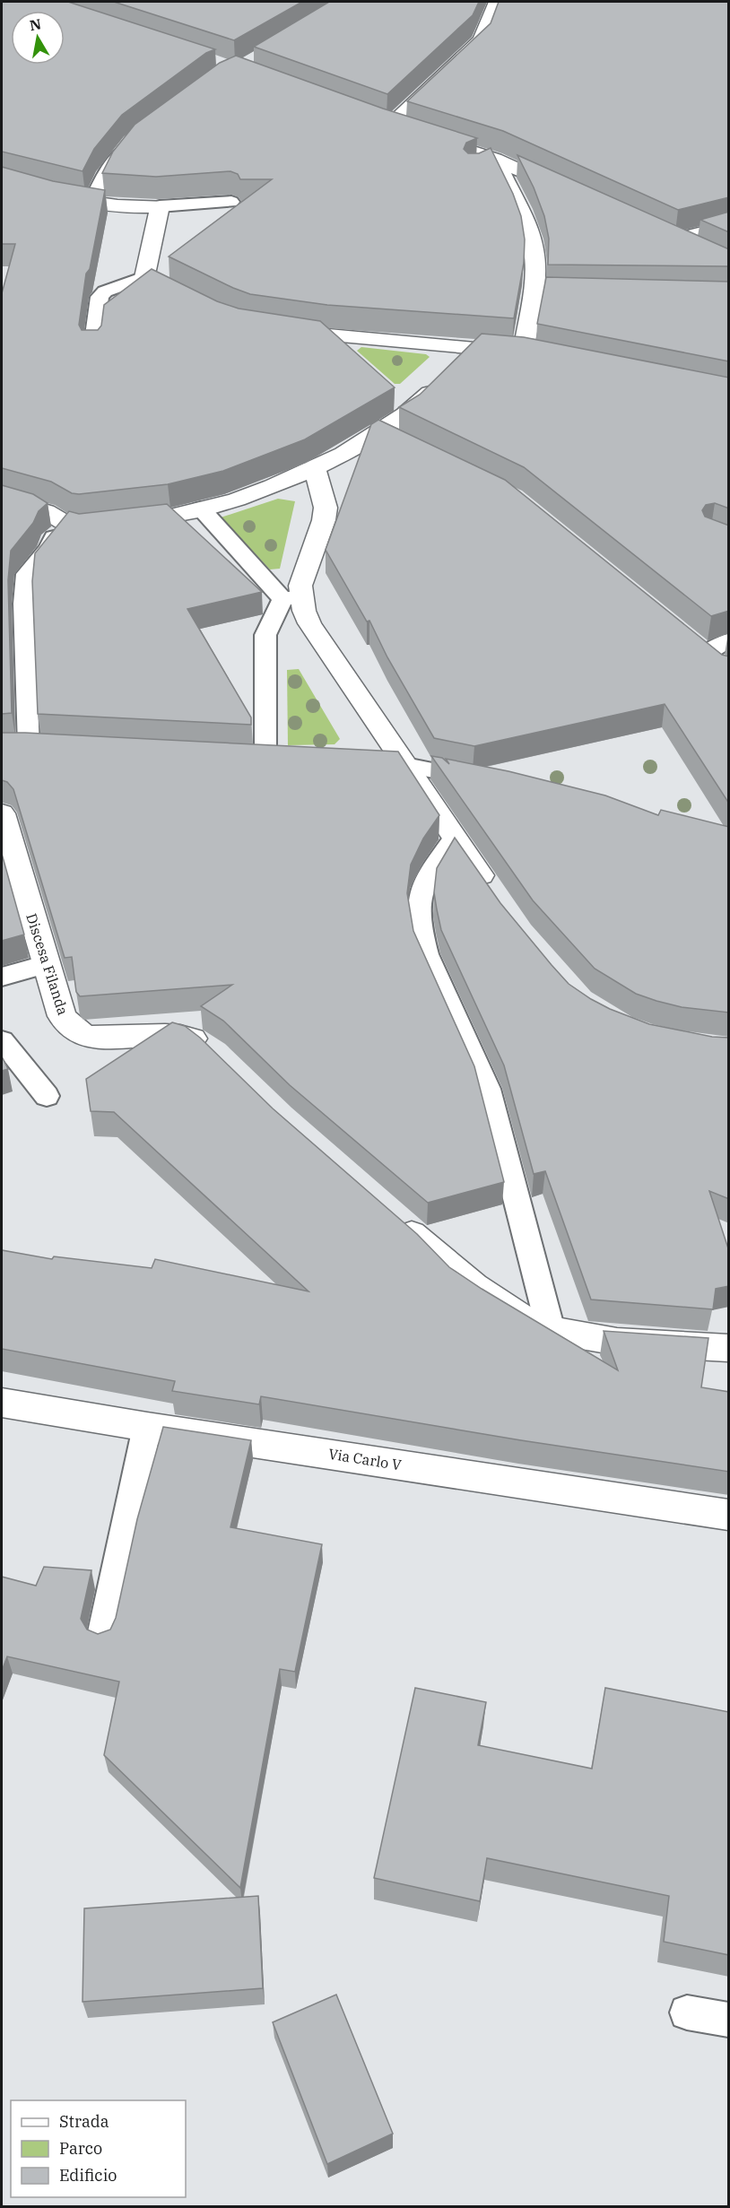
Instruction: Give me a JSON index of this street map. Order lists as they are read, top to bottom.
{
  "streets": {
    "street": ["Discesa Filanda", "Via Carlo V"]
  },
  "legend": ["Strada", "Parco", "Edificio"],
  "north": "top"
}
